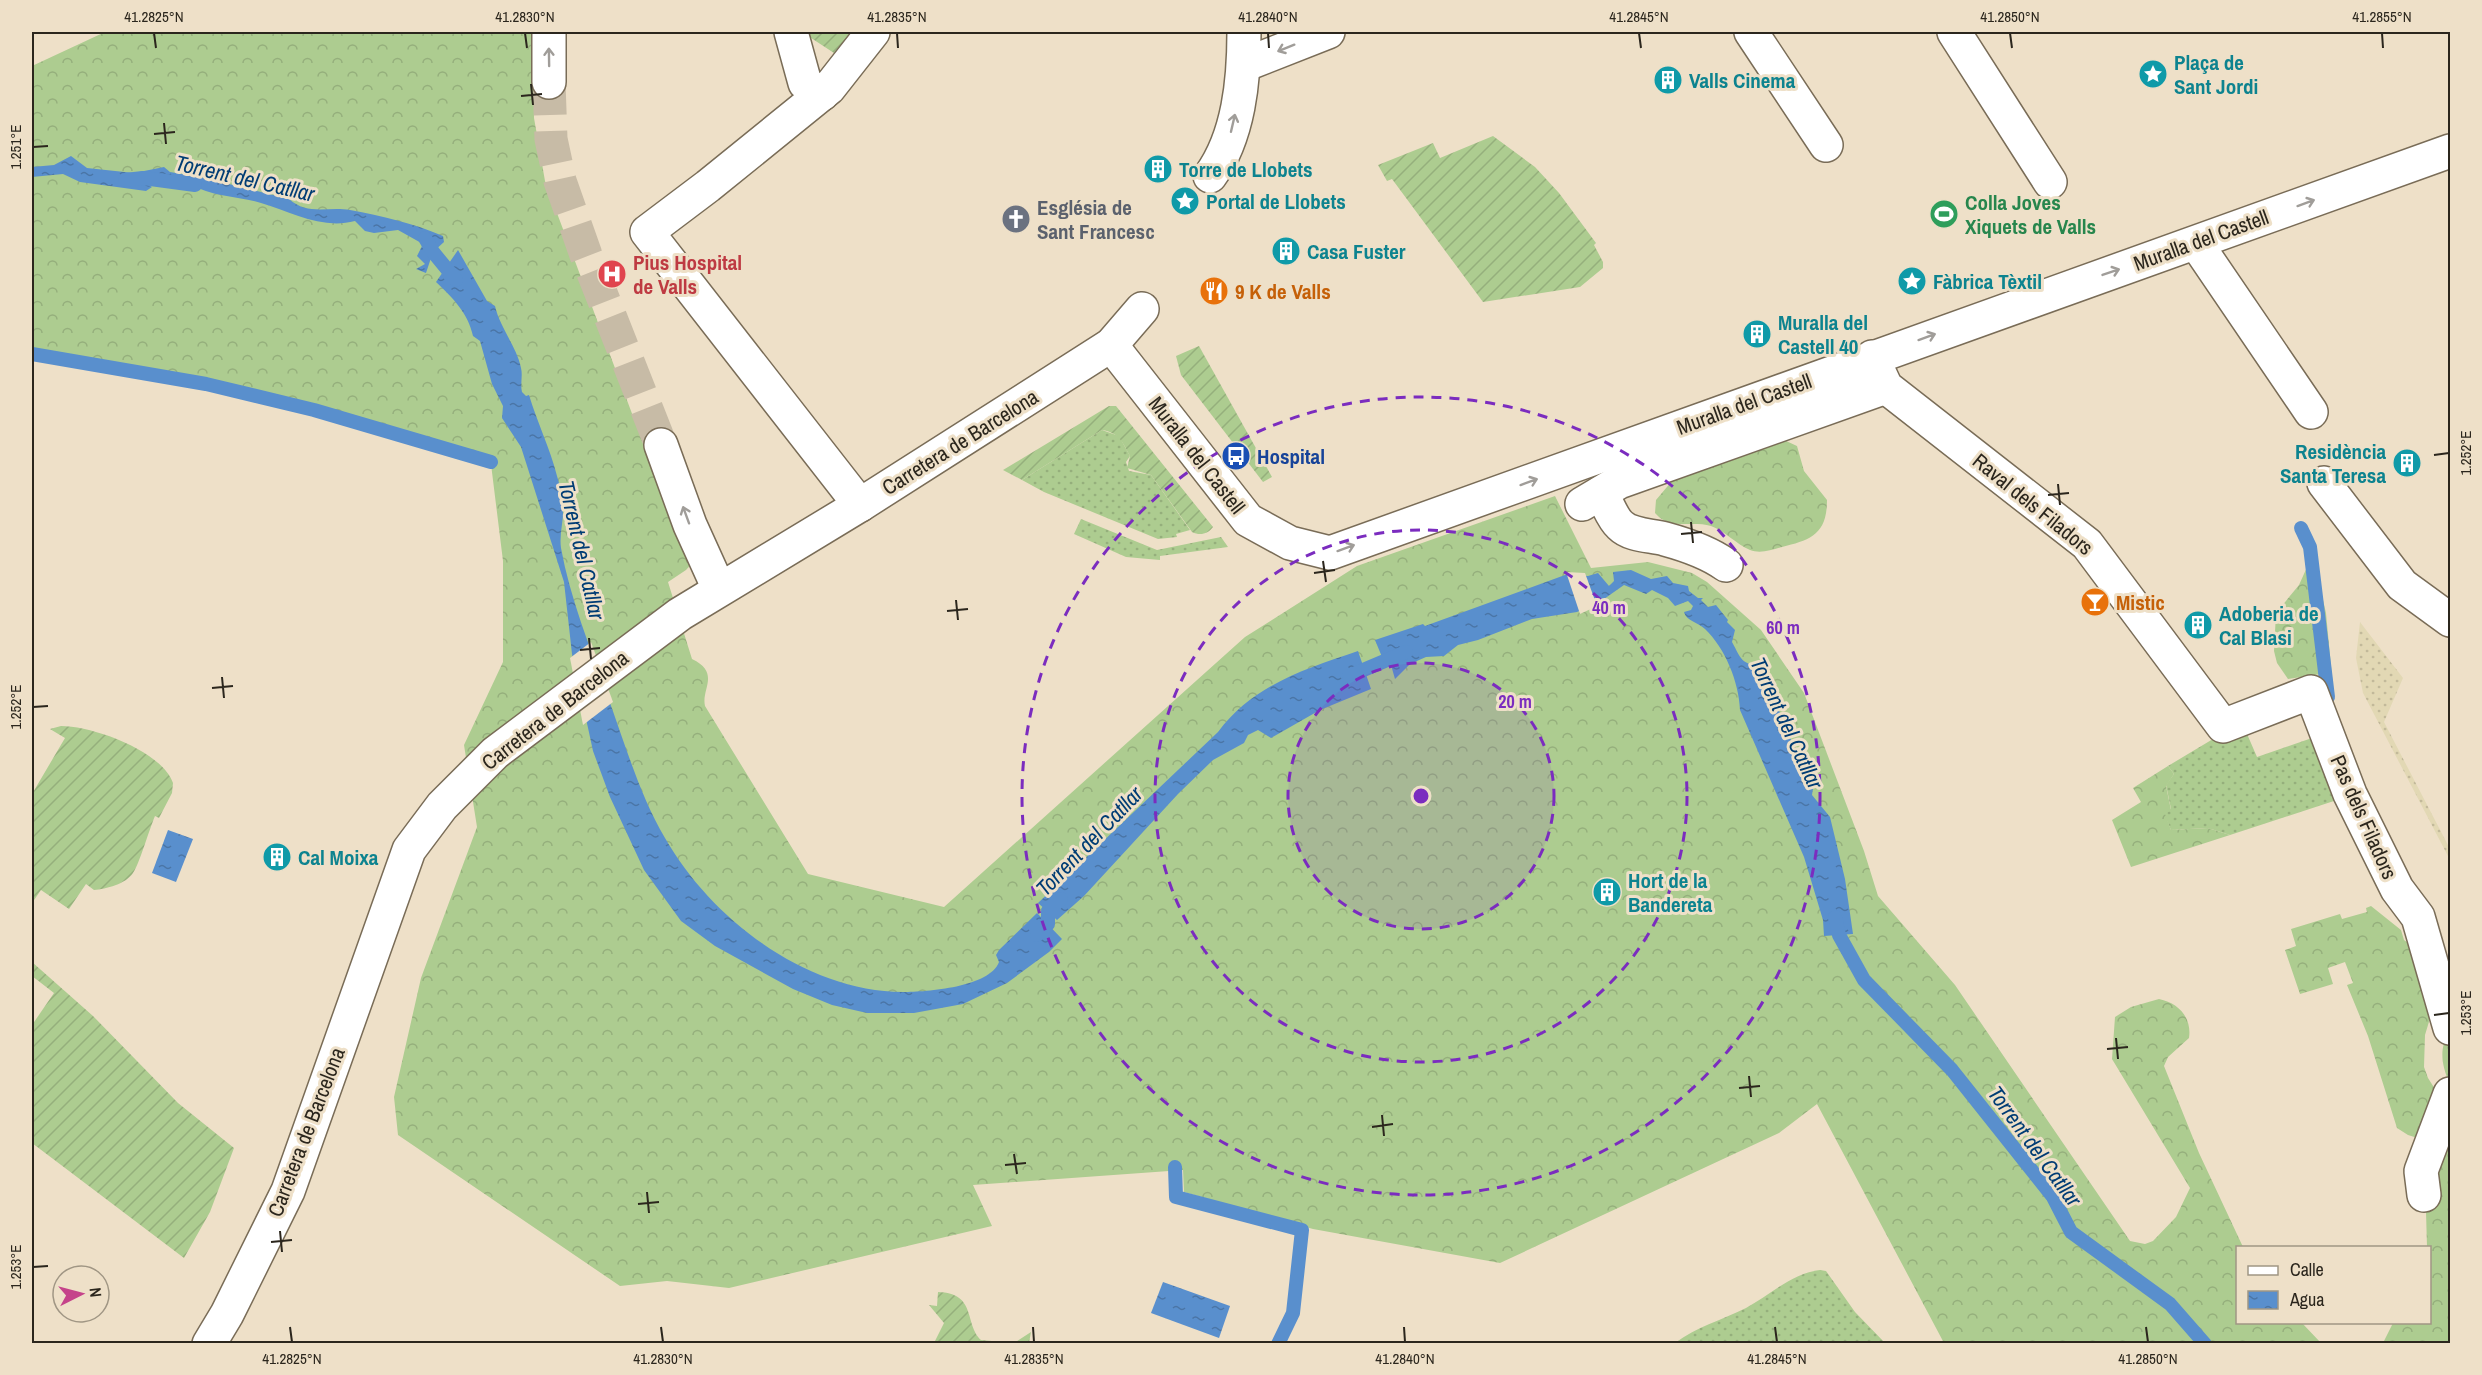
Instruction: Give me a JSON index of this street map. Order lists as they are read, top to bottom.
{
  "streets": {
    "street": [
      "Muralla del Castell",
      "Carretera de Barcelona",
      "Raval dels Filadors",
      "Pas dels Filadors"
    ]
  },
  "crossings": [
    ["Muralla del Castell", "Carretera de Barcelona"],
    ["Muralla del Castell", "Raval dels Filadors"],
    ["Raval dels Filadors", "Pas dels Filadors"]
  ],
  "one_way": ["Muralla del Castell"],
  "water": ["Torrent del Catllar"],
  "places": {
    "place": ["Plaça de Sant Jordi", "Portal de Llobets", "Fàbrica Tèxtil"],
    "building": [
      "Valls Cinema",
      "Torre de Llobets",
      "Casa Fuster",
      "Muralla del Castell 40",
      "Residència Santa Teresa",
      "Adoberia de Cal Blasi",
      "Cal Moixa",
      "Hort de la Bandereta"
    ],
    "sports": ["Colla Joves Xiquets de Valls"],
    "church": ["Església de Sant Francesc"],
    "hospital": ["Pius Hospital de Valls"],
    "restaurant": ["9 K de Valls"],
    "bus stop": ["Hospital"],
    "bar": ["Mistic"]
  },
  "legend": ["Calle", "Agua"],
  "north": "right",
  "coordinates": [
    "41.2825°N",
    "41.2830°N",
    "41.2835°N",
    "41.2840°N",
    "41.2845°N",
    "41.2850°N",
    "41.2855°N",
    "1.251°E",
    "1.252°E",
    "1.253°E"
  ],
  "rings": ["40 m", "60 m", "20 m"]
}
